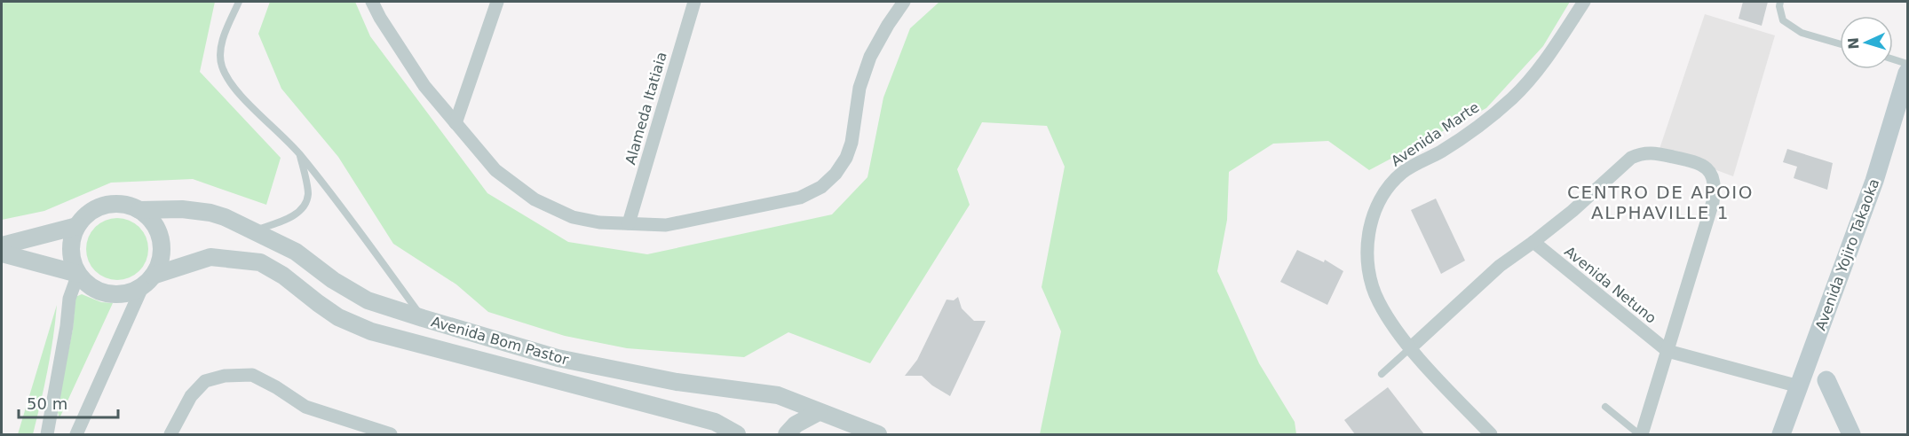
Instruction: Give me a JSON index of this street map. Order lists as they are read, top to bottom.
{
  "streets": {
    "main road": ["Avenida Yojiro Takaoka"],
    "street": [
      "Alameda Itatiaia",
      "Avenida Marte",
      "Avenida Netuno",
      "Avenida Bom Pastor"
    ]
  },
  "districts": ["CENTRO DE APOIO ALPHAVILLE 1"],
  "scale_bar": "50 m",
  "north": "left"
}
